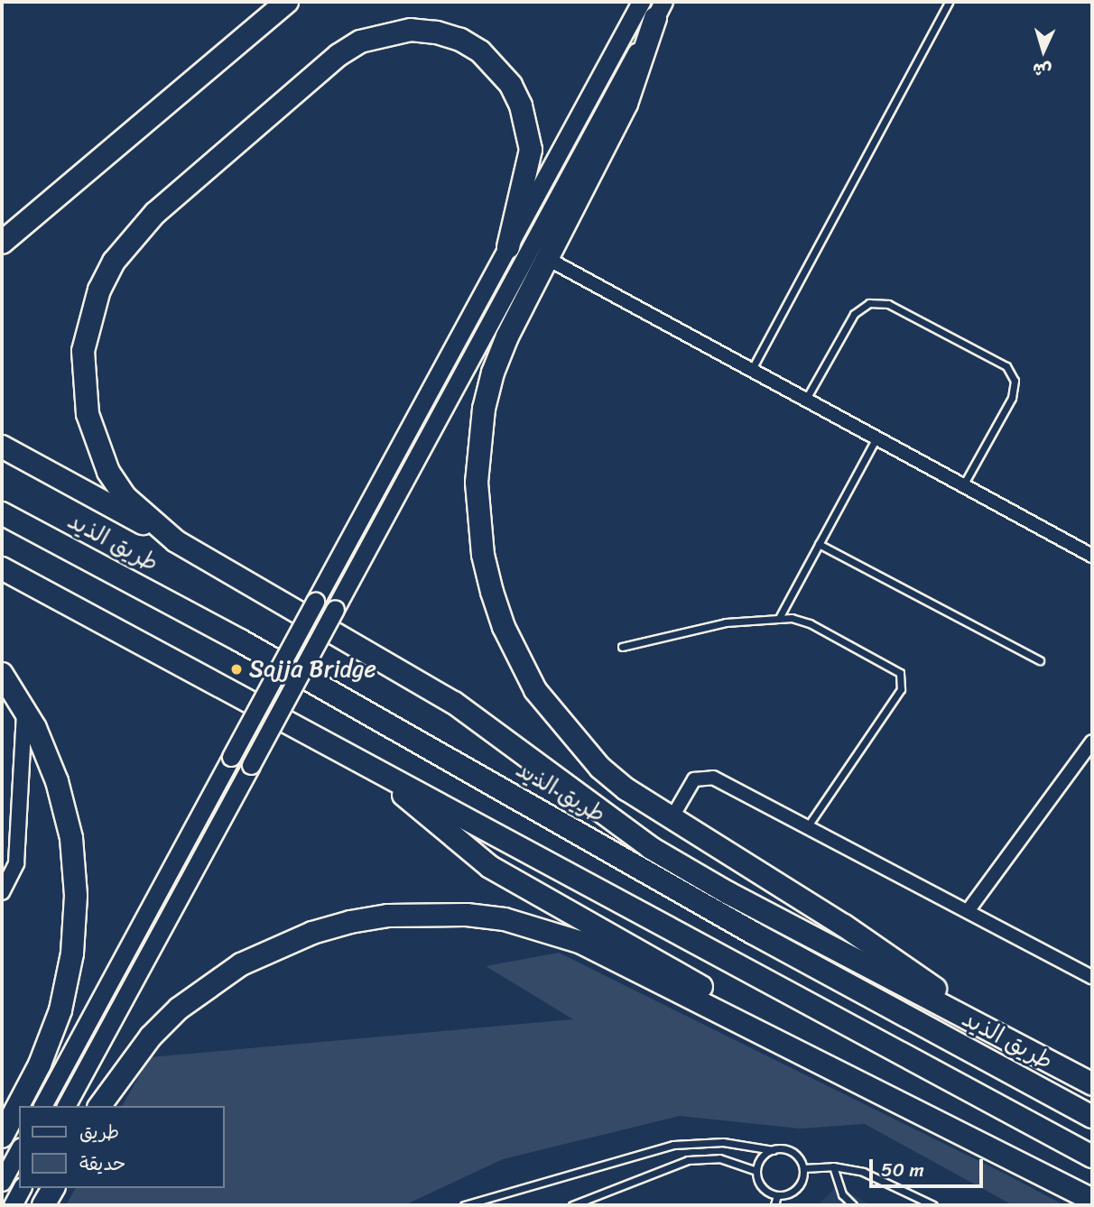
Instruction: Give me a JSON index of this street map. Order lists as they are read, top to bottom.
{
  "streets": {
    "highway": ["طريق الذيد"]
  },
  "places": ["Sajja Bridge"],
  "legend": ["طريق", "حديقة"],
  "scale_bar": "50 m",
  "north": "bottom"
}
